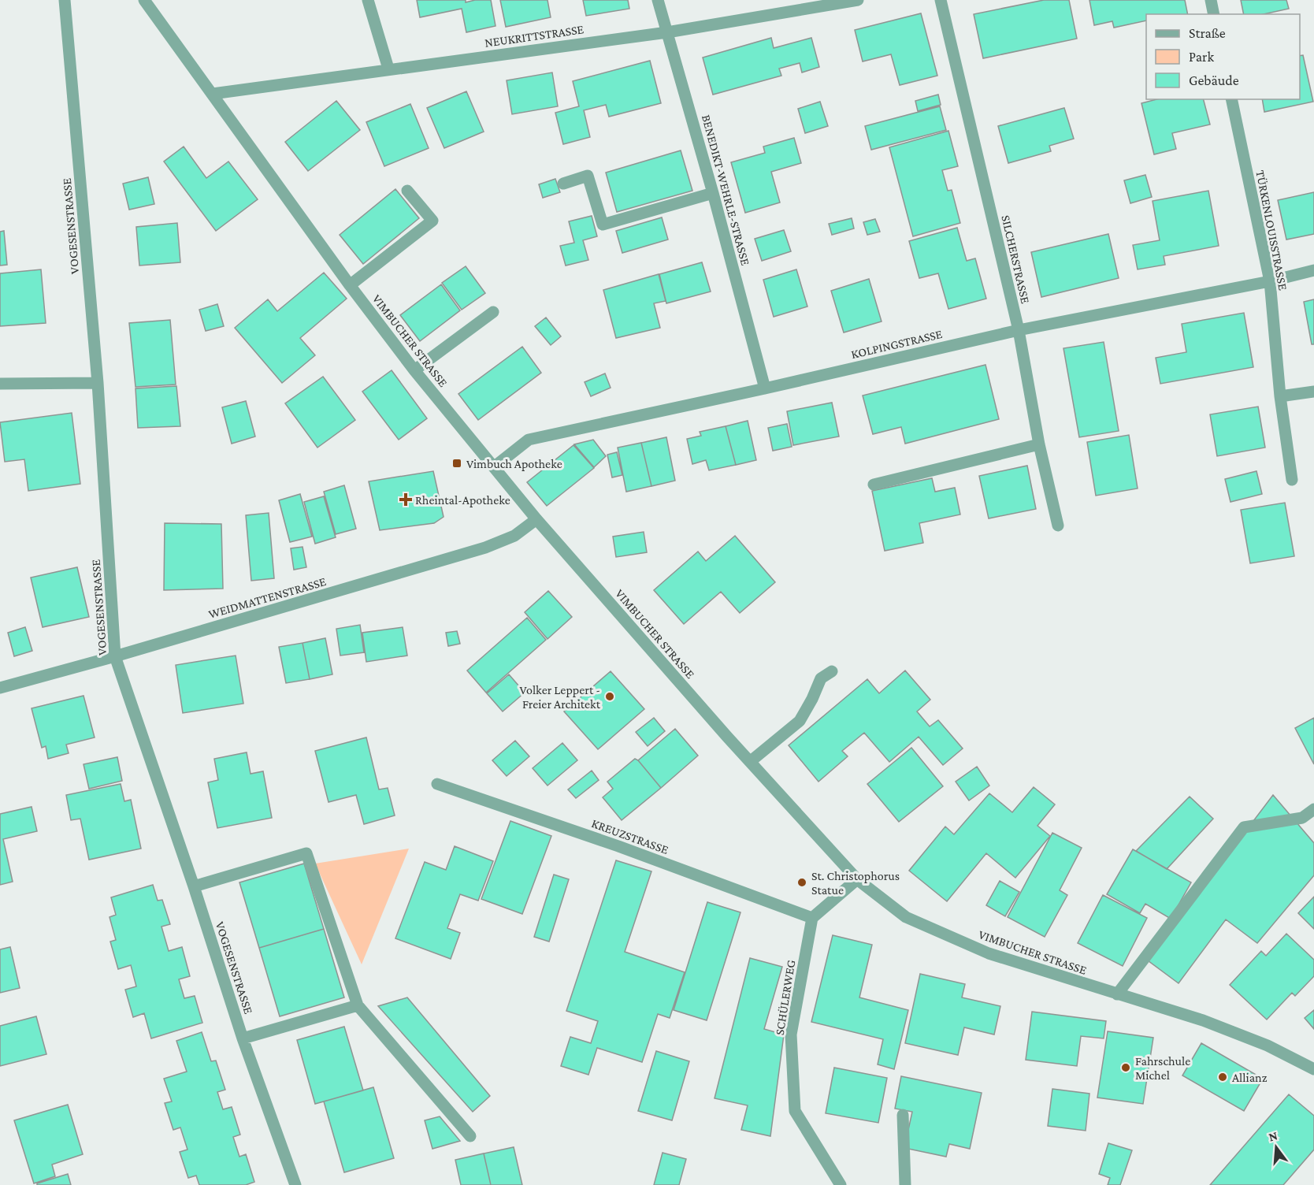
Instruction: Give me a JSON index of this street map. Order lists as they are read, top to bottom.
{
  "streets": {
    "street": [
      "NEUKRITTSTRASSE",
      "BENEDIKT-WEHRLE-STRASSE",
      "VOGESENSTRASSE",
      "TÜRKENLOUISSTRASSE",
      "SILCHERSTRASSE",
      "VIMBUCHER STRASSE",
      "KOLPINGSTRASSE",
      "WEIDMATTENSTRASSE",
      "KREUZSTRASSE",
      "SCHÜLERWEG"
    ]
  },
  "crossings": [
    ["NEUKRITTSTRASSE", "BENEDIKT-WEHRLE-STRASSE"],
    ["NEUKRITTSTRASSE", "VIMBUCHER STRASSE"],
    ["BENEDIKT-WEHRLE-STRASSE", "KOLPINGSTRASSE"],
    ["VOGESENSTRASSE", "WEIDMATTENSTRASSE"],
    ["TÜRKENLOUISSTRASSE", "KOLPINGSTRASSE"],
    ["SILCHERSTRASSE", "KOLPINGSTRASSE"],
    ["VIMBUCHER STRASSE", "KOLPINGSTRASSE"],
    ["VIMBUCHER STRASSE", "WEIDMATTENSTRASSE"],
    ["KREUZSTRASSE", "SCHÜLERWEG"]
  ],
  "places": {
    "transit": ["Vimbuch Apotheke"],
    "health": ["Rheintal-Apotheke"],
    "other": [
      "Volker Leppert - Freier Architekt",
      "St. Christophorus Statue",
      "Fahrschule Michel",
      "Allianz"
    ]
  },
  "legend": ["Straße", "Park", "Gebäude"],
  "north": "top"
}
